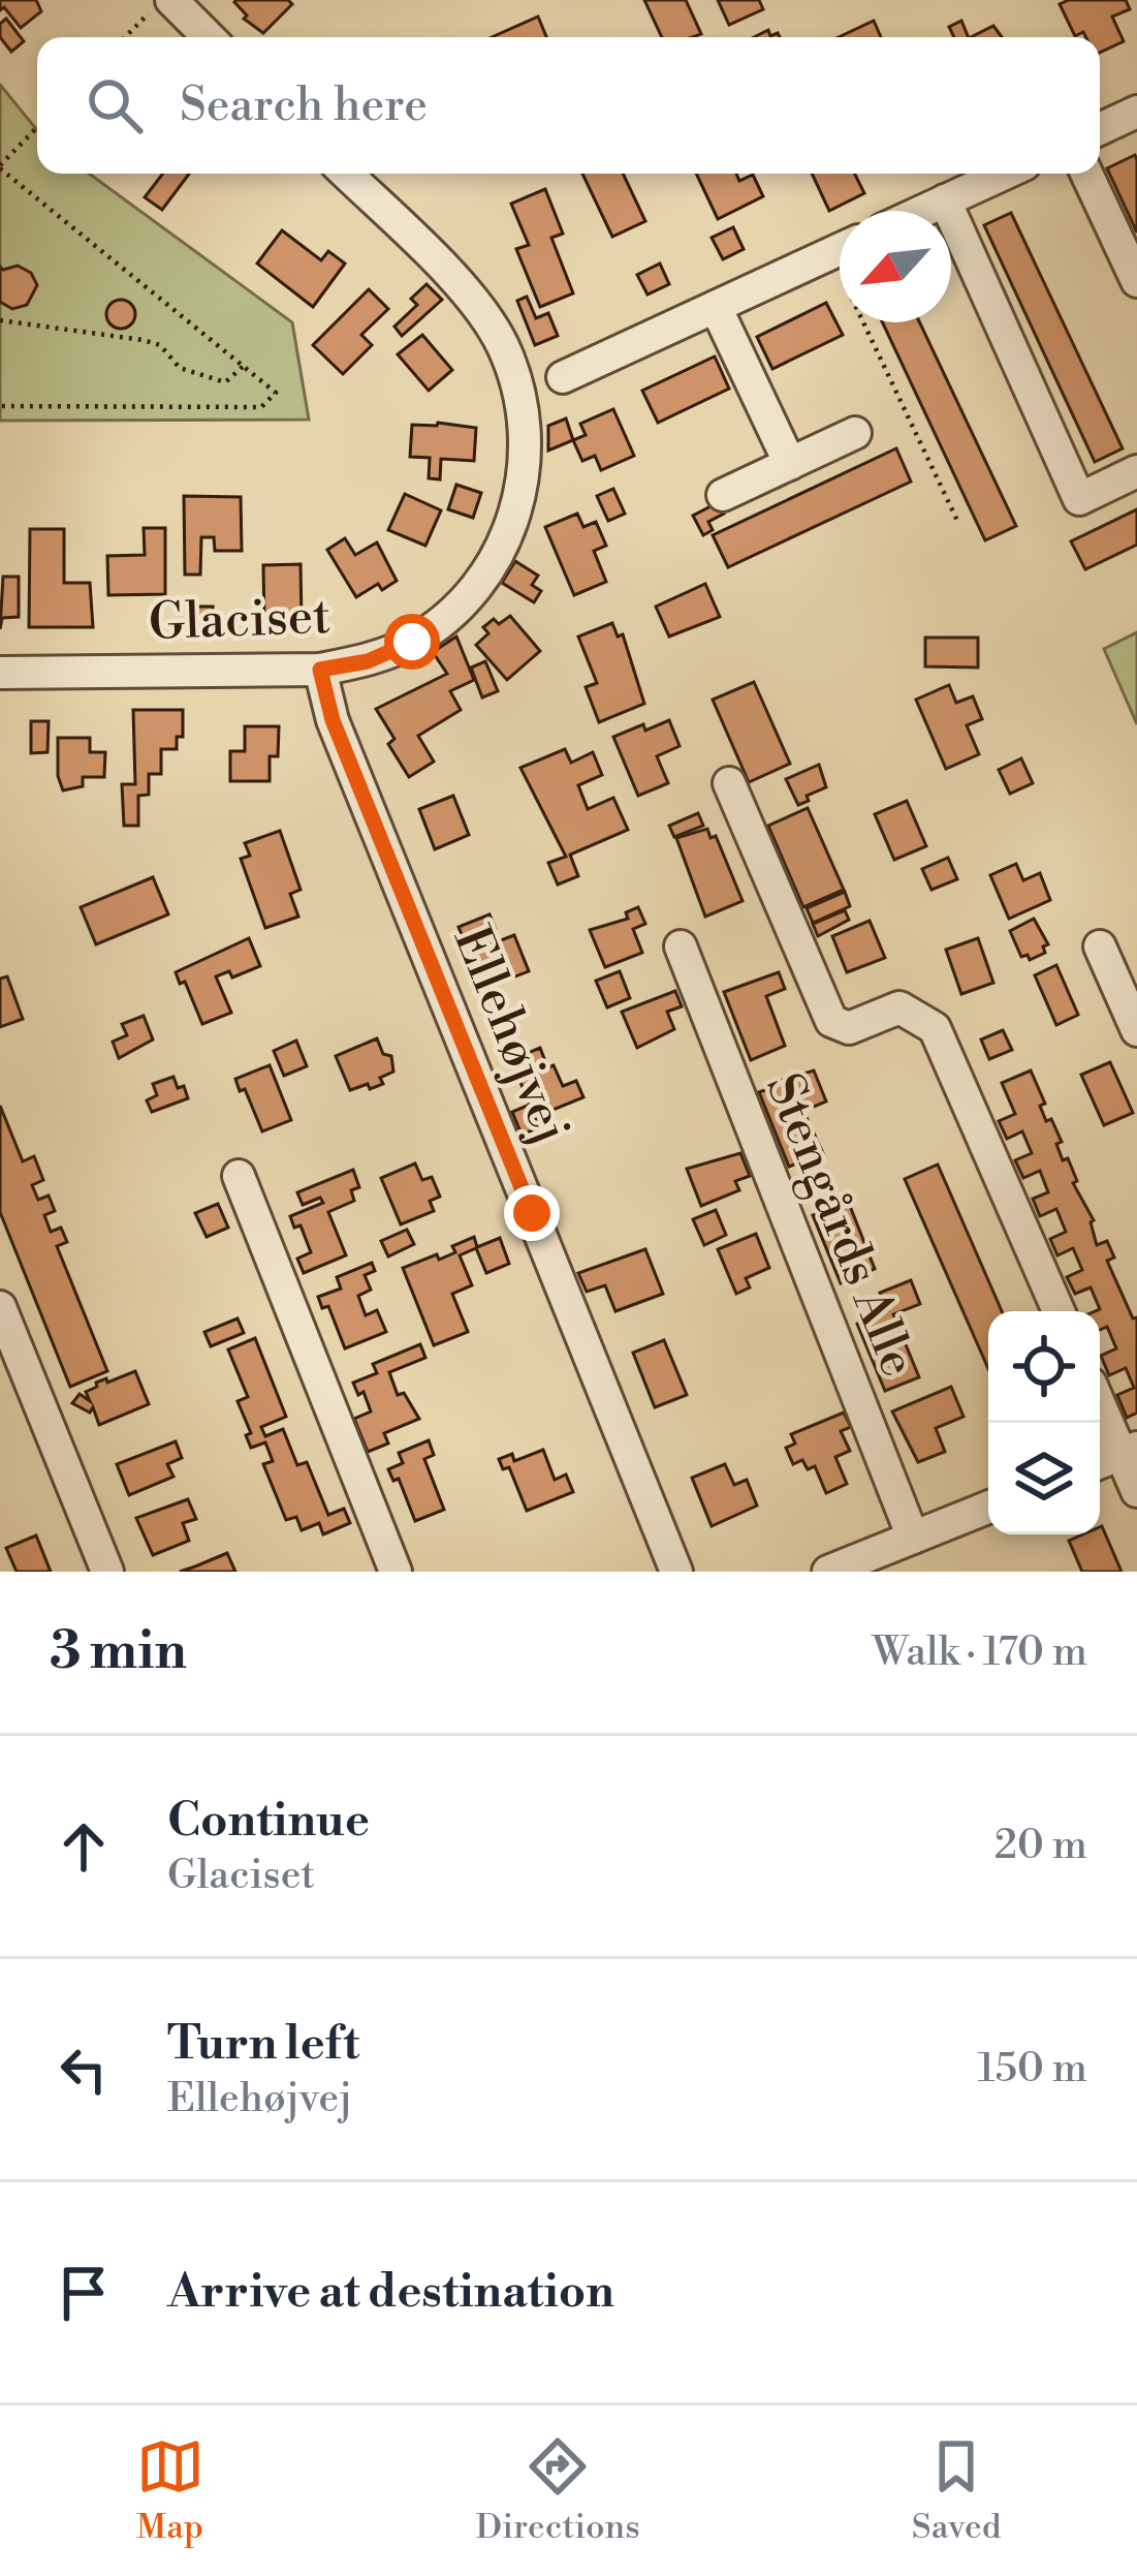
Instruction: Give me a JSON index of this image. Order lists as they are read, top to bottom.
{
  "streets": {
    "street": ["Glaciset", "Ellehøjvej", "Stengårds Alle"]
  },
  "crossings": [
    ["Glaciset", "Ellehøjvej"]
  ],
  "north": "bottom left",
  "page": {
    "search": "Search here",
    "heading": ["3 min", "Walk · 170 m"],
    "list": [
      ["Continue", "Glaciset", "20 m"],
      ["Turn left", "Ellehøjvej", "150 m"],
      "Arrive at destination"
    ],
    "nav": ["Map", "Directions", "Saved"]
  }
}
